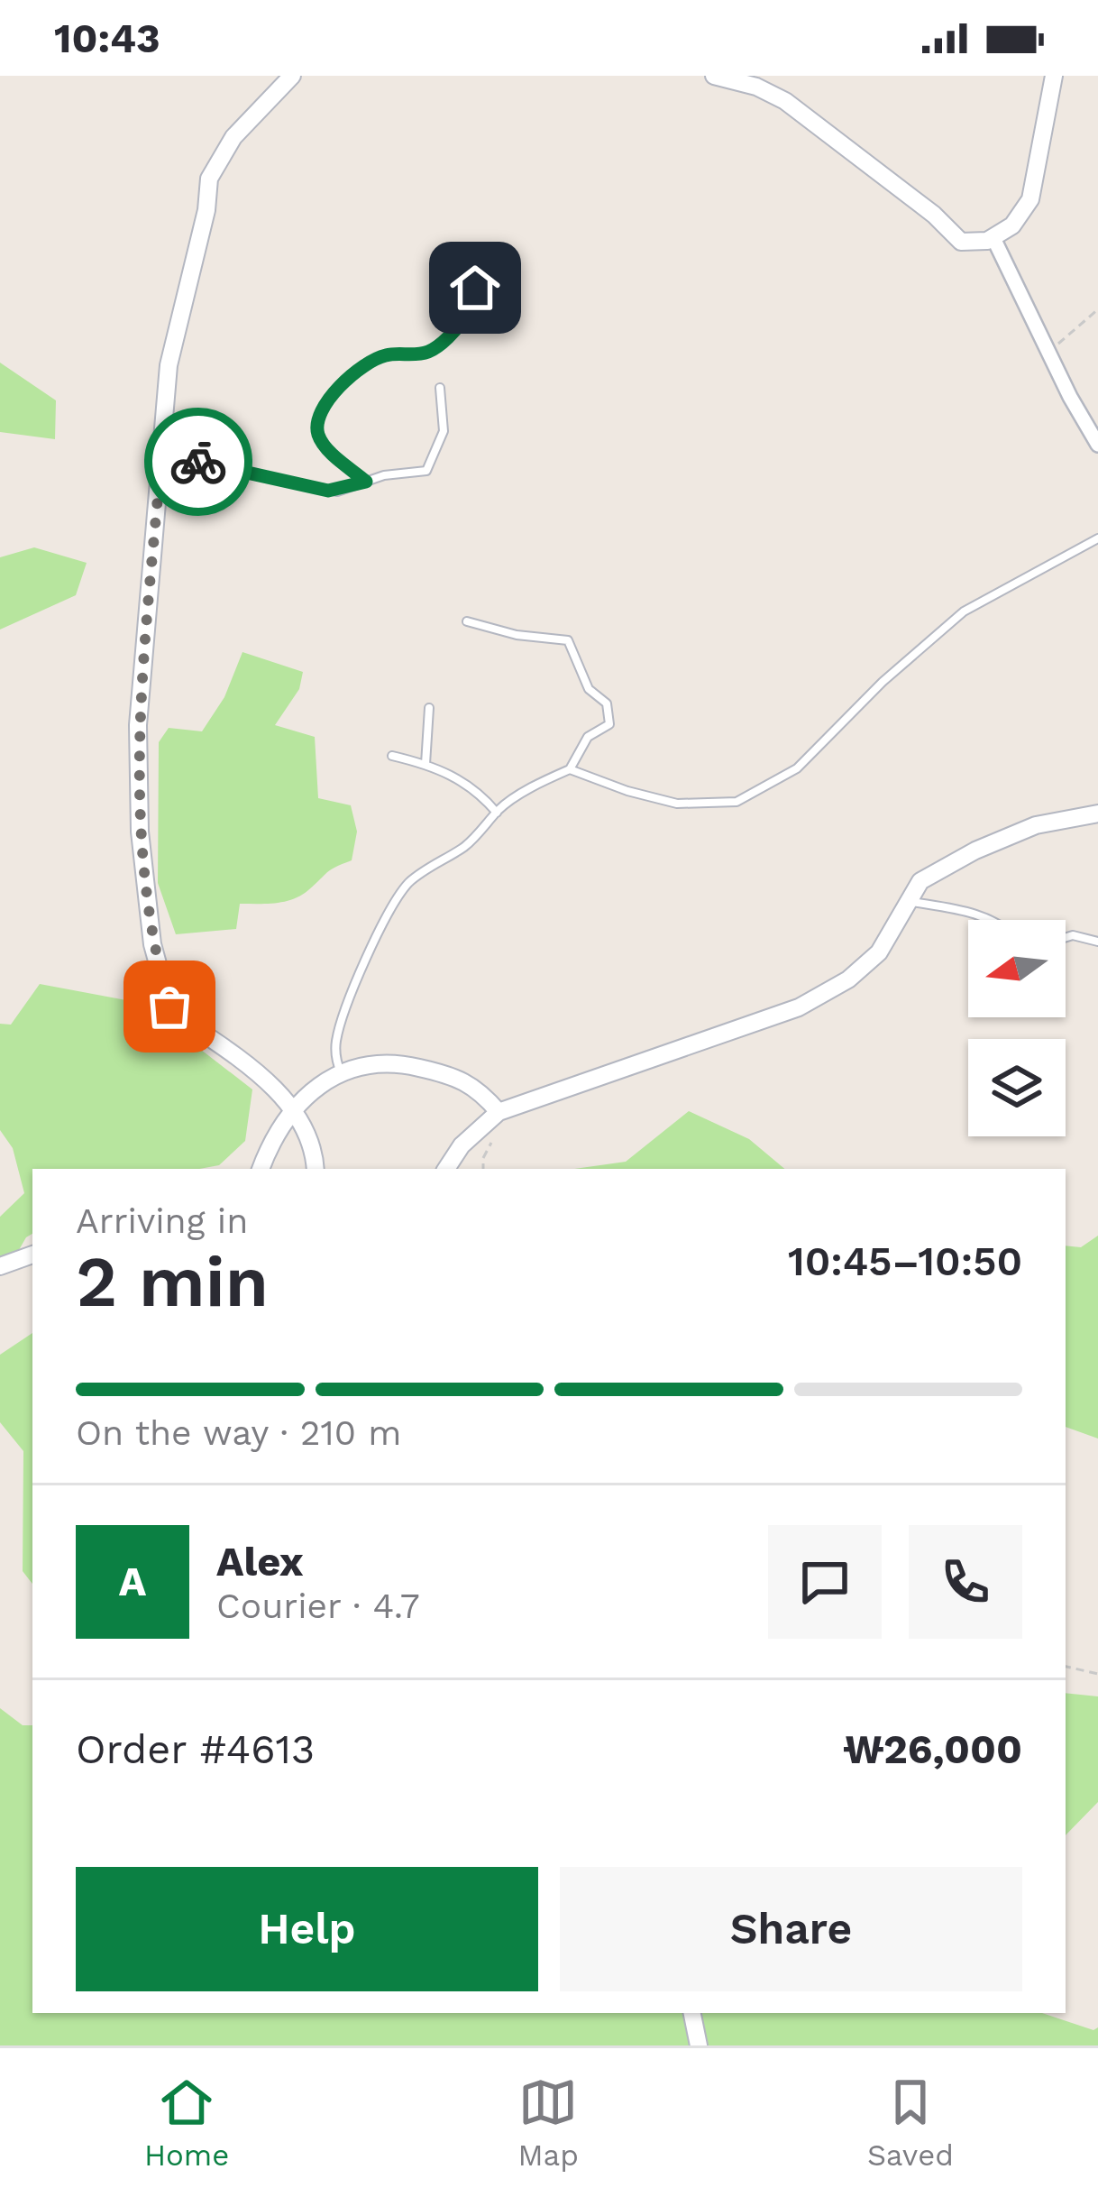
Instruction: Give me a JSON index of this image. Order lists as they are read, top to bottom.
{
  "north": "left",
  "page": {
    "status": "10:43",
    "heading": ["2 min", "Arriving in", "10:45–10:50"],
    "panel": [
      "Alex",
      "Courier · 4.7",
      "Order #4613",
      "₩26,000"
    ],
    "bar": "On the way · 210 m",
    "round": "A",
    "buttons": ["Help", "Share"],
    "tabs": ["Home", "Map", "Saved"]
  }
}
